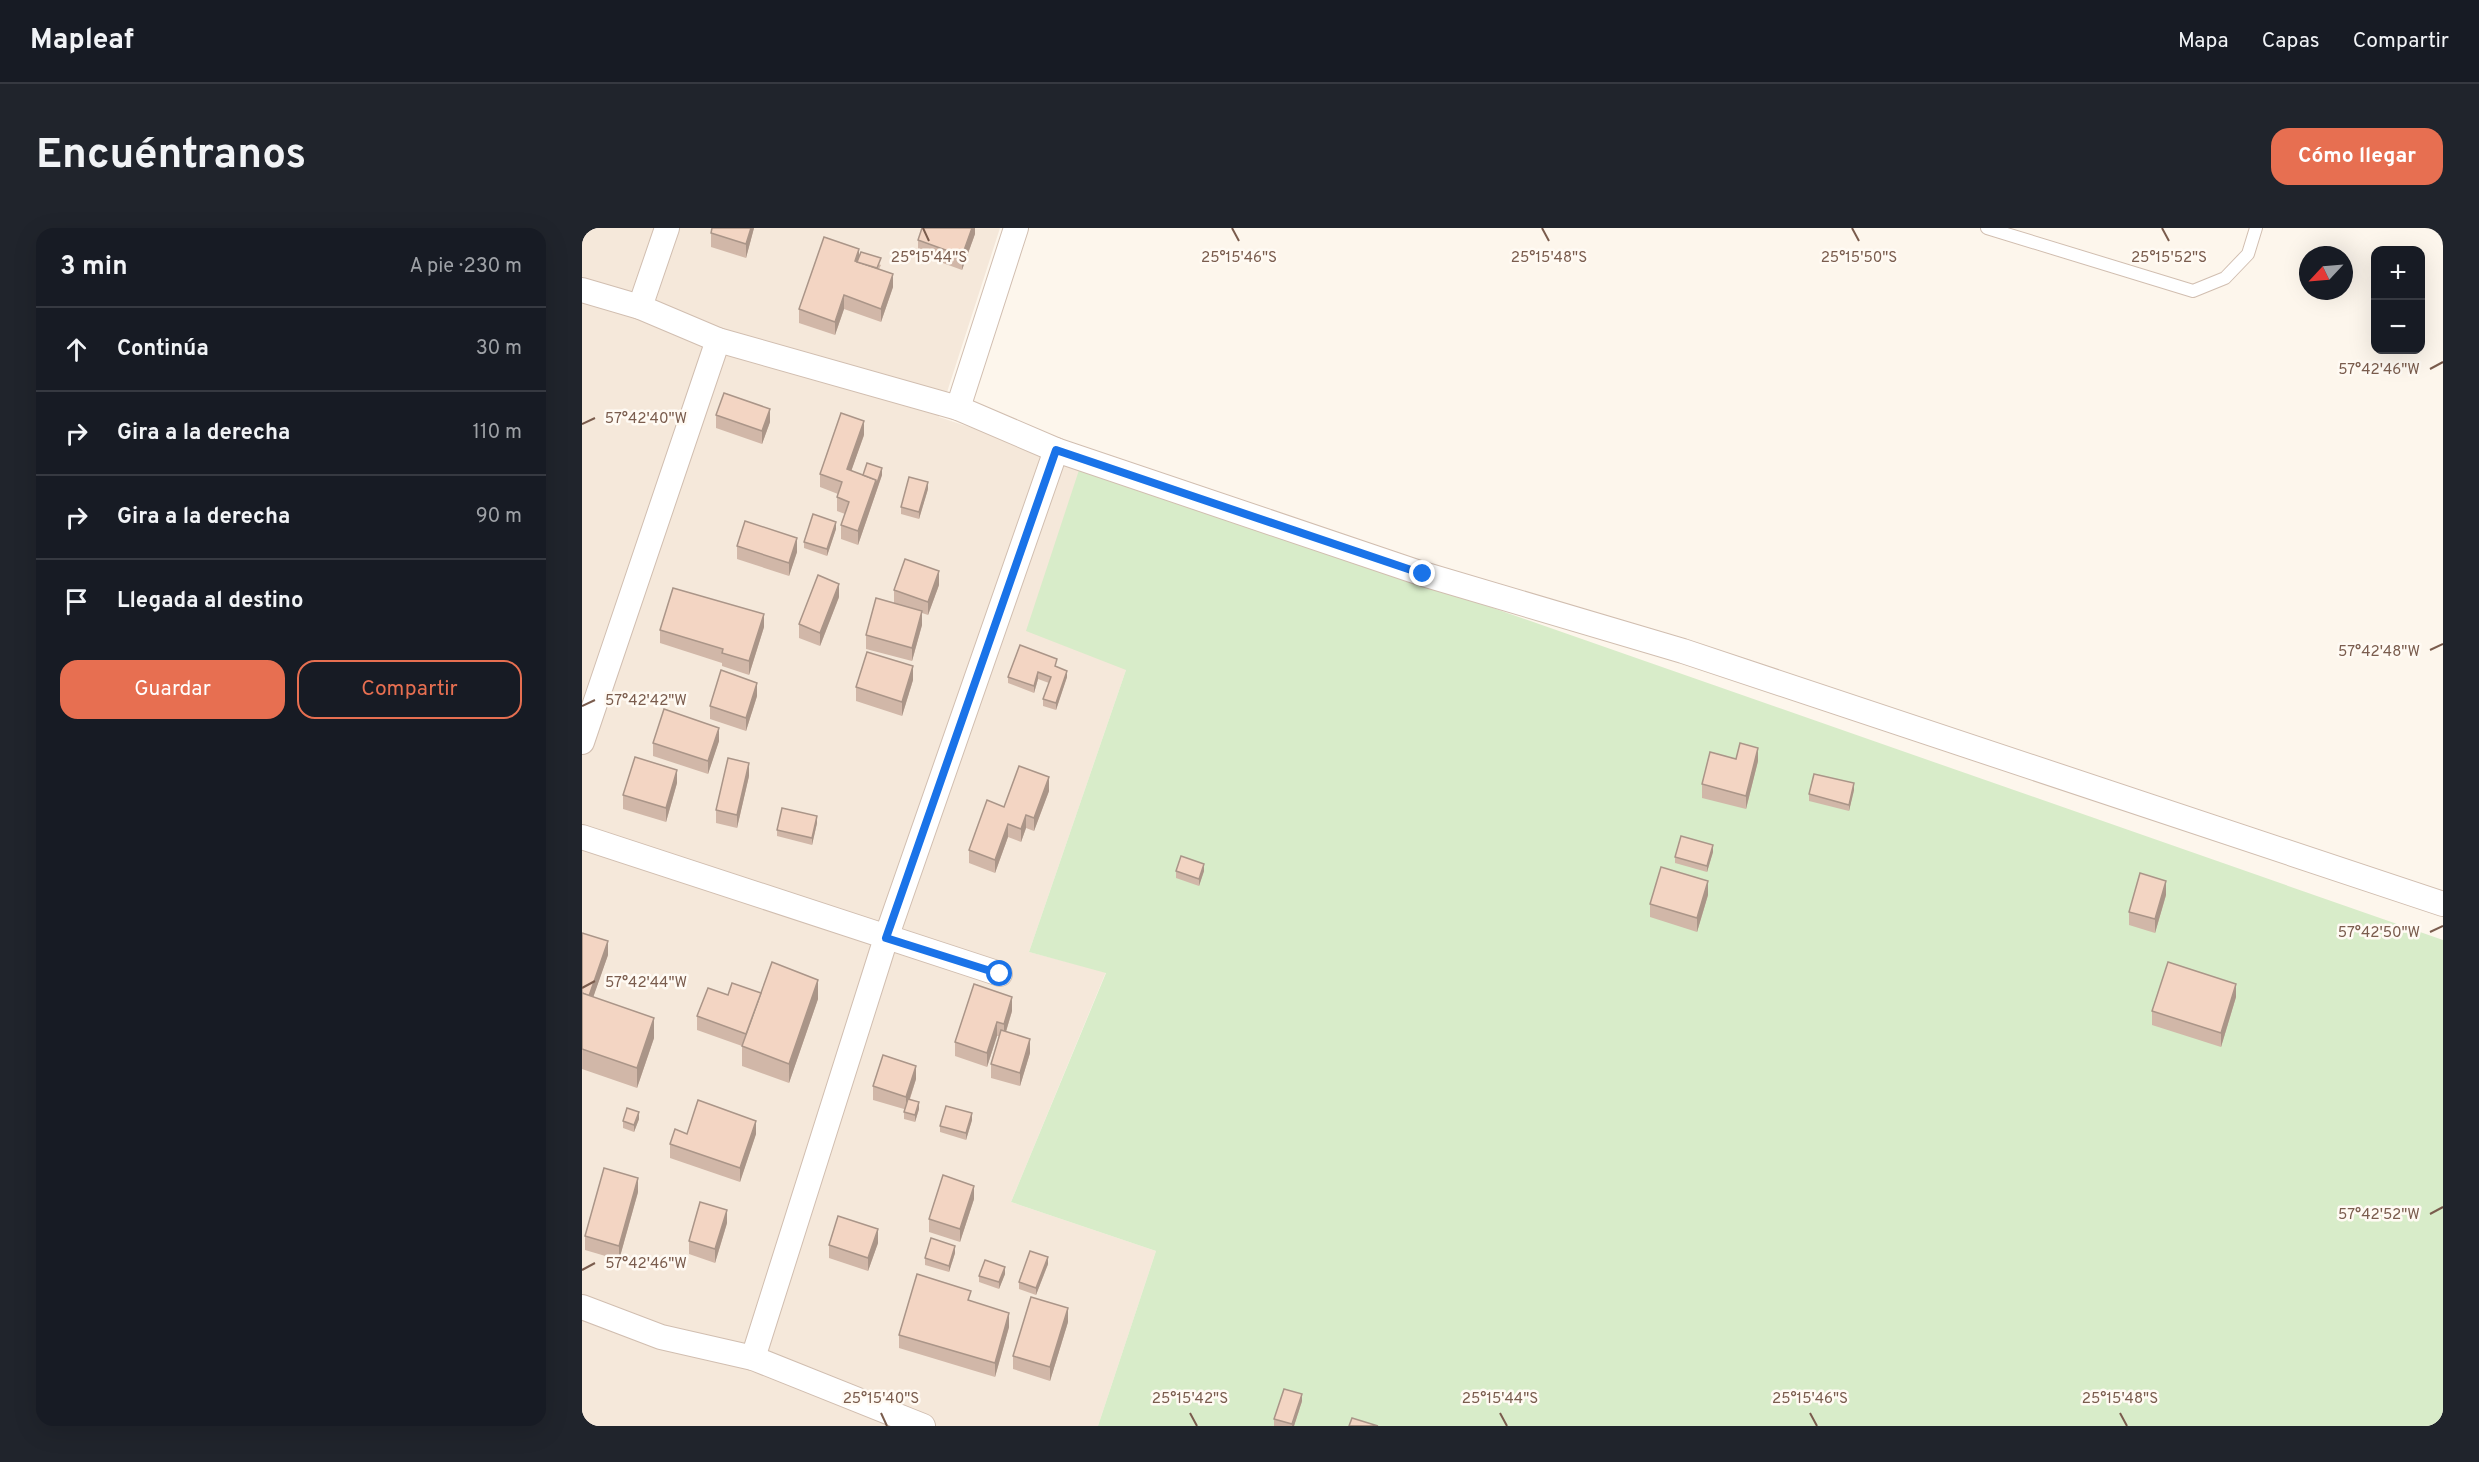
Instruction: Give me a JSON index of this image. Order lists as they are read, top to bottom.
{
  "north": "bottom left",
  "page": {
    "header": "Mapleaf",
    "nav": ["Mapa", "Capas", "Compartir"],
    "buttons": [
      "Cómo llegar",
      ["Guardar", "Compartir"]
    ],
    "title": "Encuéntranos",
    "heading": ["3 min", "A pie · 230 m"],
    "map_buttons": ["+", "−"],
    "list": [
      ["Continúa", "30 m"],
      ["Gira a la derecha", "110 m"],
      ["Gira a la derecha", "90 m"],
      "Llegada al destino"
    ]
  },
  "coordinates": [
    "25°15'44\"S",
    "25°15'48\"S",
    "25°15'52\"S",
    "25°15'46\"S",
    "25°15'50\"S",
    "57°42'46\"W",
    "57°42'40\"W",
    "57°42'48\"W",
    "57°42'42\"W",
    "57°42'50\"W",
    "57°42'44\"W",
    "57°42'52\"W",
    "25°15'40\"S",
    "25°15'42\"S"
  ]
}
